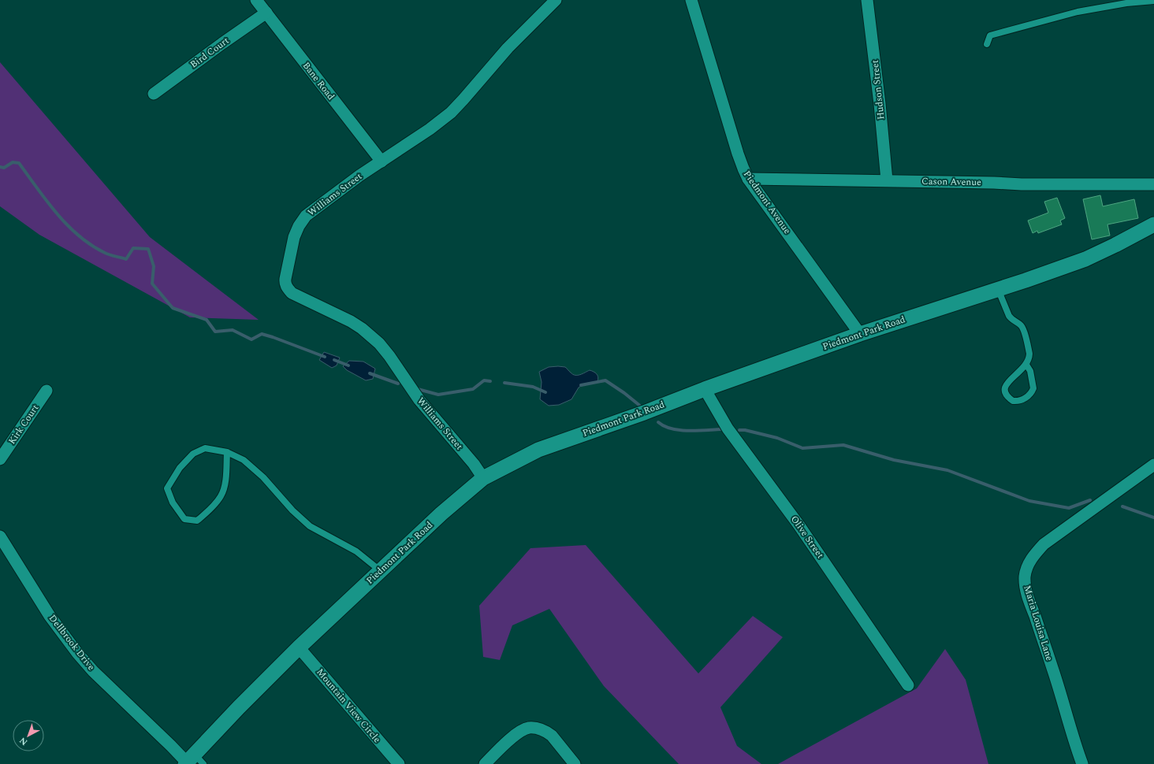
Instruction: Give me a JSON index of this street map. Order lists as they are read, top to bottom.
{
  "streets": {
    "street": [
      "Bird Court",
      "Bane Road",
      "Hudson Street",
      "Cason Avenue",
      "Williams Street",
      "Piedmont Avenue",
      "Piedmont Park Road",
      "Kirk Court",
      "Olive Street",
      "Maria Louisa Lane",
      "Dellbrook Drive",
      "Mountain View Circle"
    ]
  },
  "crossings": [
    ["Bird Court", "Bane Road"],
    ["Bane Road", "Williams Street"],
    ["Hudson Street", "Cason Avenue"],
    ["Cason Avenue", "Piedmont Avenue"],
    ["Williams Street", "Piedmont Park Road"],
    ["Piedmont Avenue", "Piedmont Park Road"],
    ["Piedmont Park Road", "Olive Street"],
    ["Piedmont Park Road", "Dellbrook Drive"],
    ["Piedmont Park Road", "Mountain View Circle"]
  ],
  "north": "bottom left"
}
